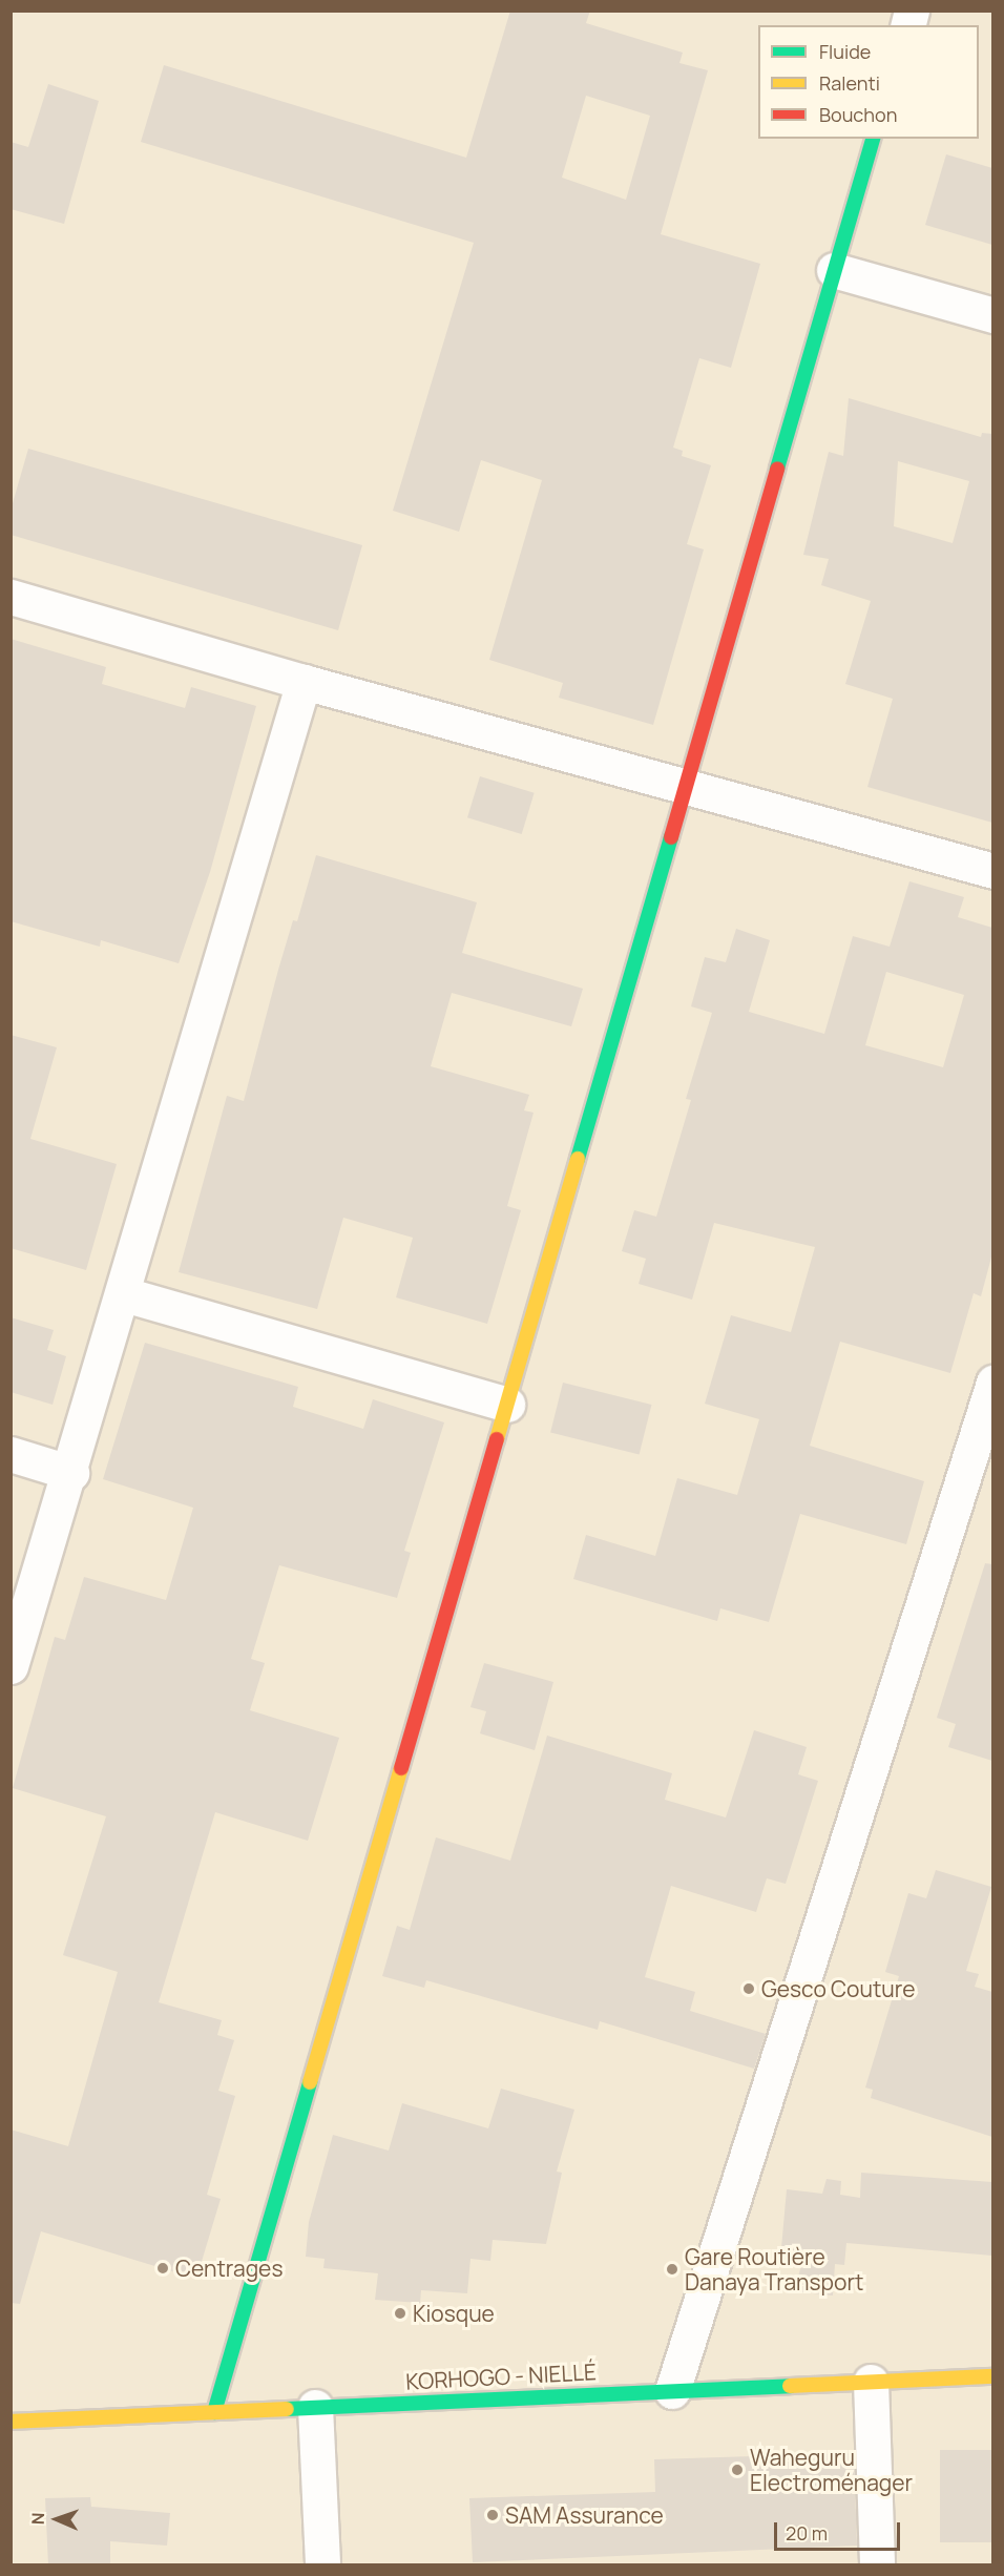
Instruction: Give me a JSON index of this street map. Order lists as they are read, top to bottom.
{
  "streets": {
    "street": ["KORHOGO - NIELLÉ"]
  },
  "places": [
    "Gesco Couture",
    "Centrages",
    "Gare Routière Danaya Transport",
    "Kiosque",
    "Waheguru Electroménager",
    "SAM Assurance"
  ],
  "legend": ["Fluide", "Ralenti", "Bouchon"],
  "scale_bar": "20 m",
  "north": "left"
}
